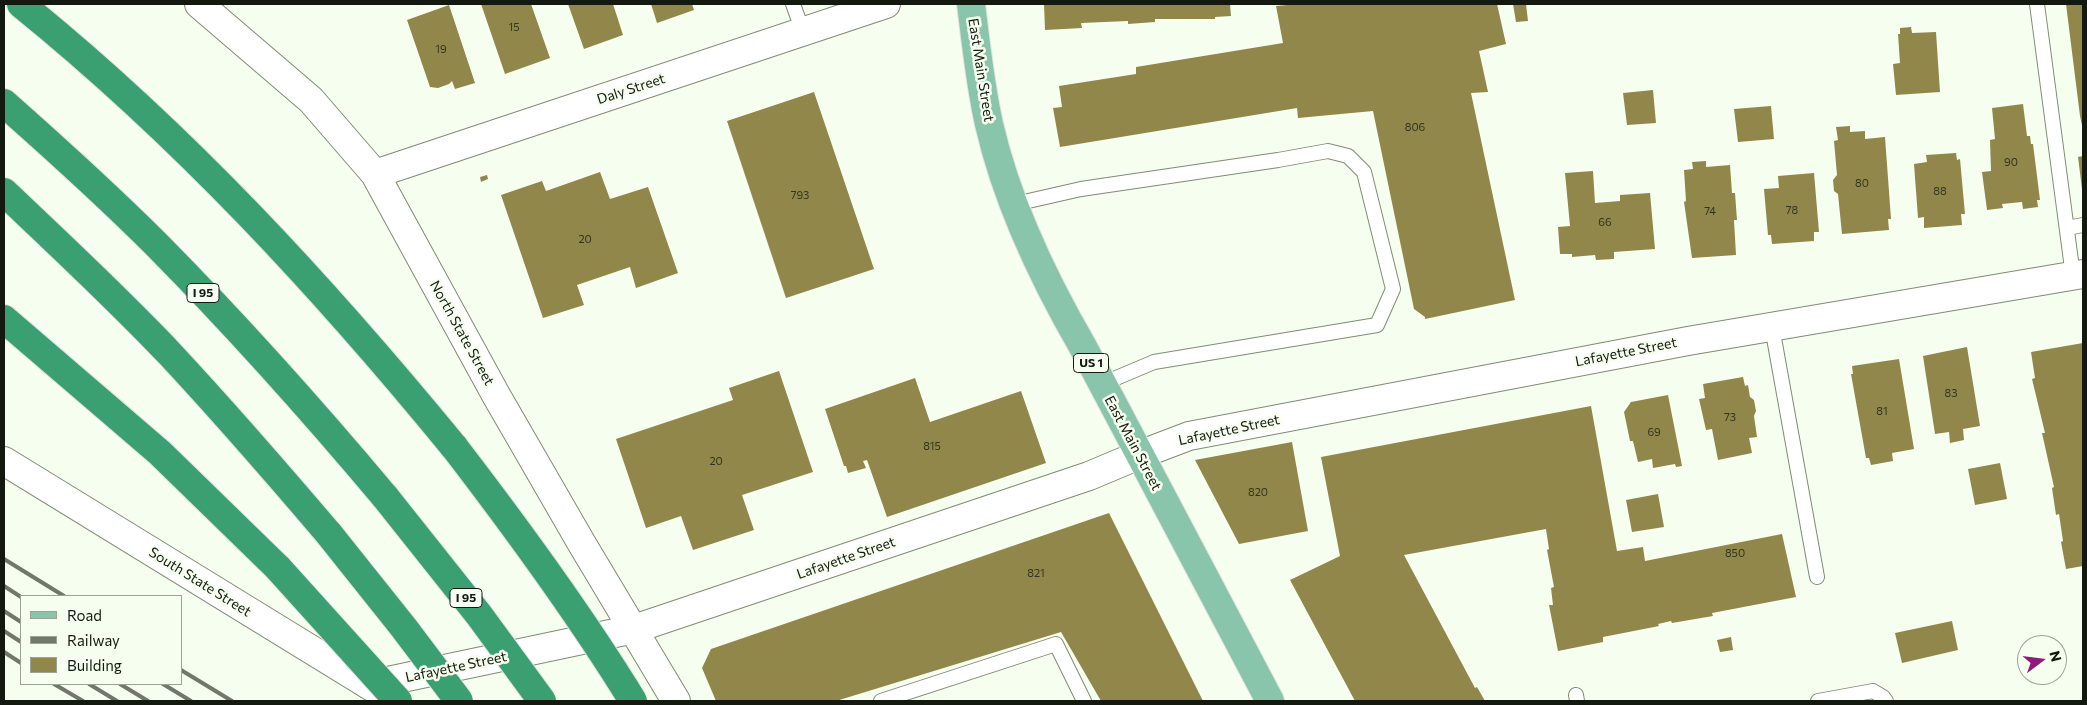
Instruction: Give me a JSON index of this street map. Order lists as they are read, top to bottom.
{
  "streets": {
    "highway": ["I 95"],
    "main road": ["East Main Street", "US 1"],
    "street": [
      "Daly Street",
      "North State Street",
      "Lafayette Street",
      "South State Street"
    ]
  },
  "crossings": [
    ["East Main Street", "Lafayette Street"],
    ["Daly Street", "North State Street"],
    ["North State Street", "Lafayette Street"],
    ["Lafayette Street", "South State Street"]
  ],
  "house_numbers": [
    "15",
    "19",
    "806",
    "90",
    "80",
    "88",
    "793",
    "78",
    "74",
    "66",
    "20",
    "83",
    "81",
    "73",
    "69",
    "815",
    "20",
    "820",
    "850",
    "821"
  ],
  "legend": ["Road", "Railway", "Building"],
  "north": "right"
}
